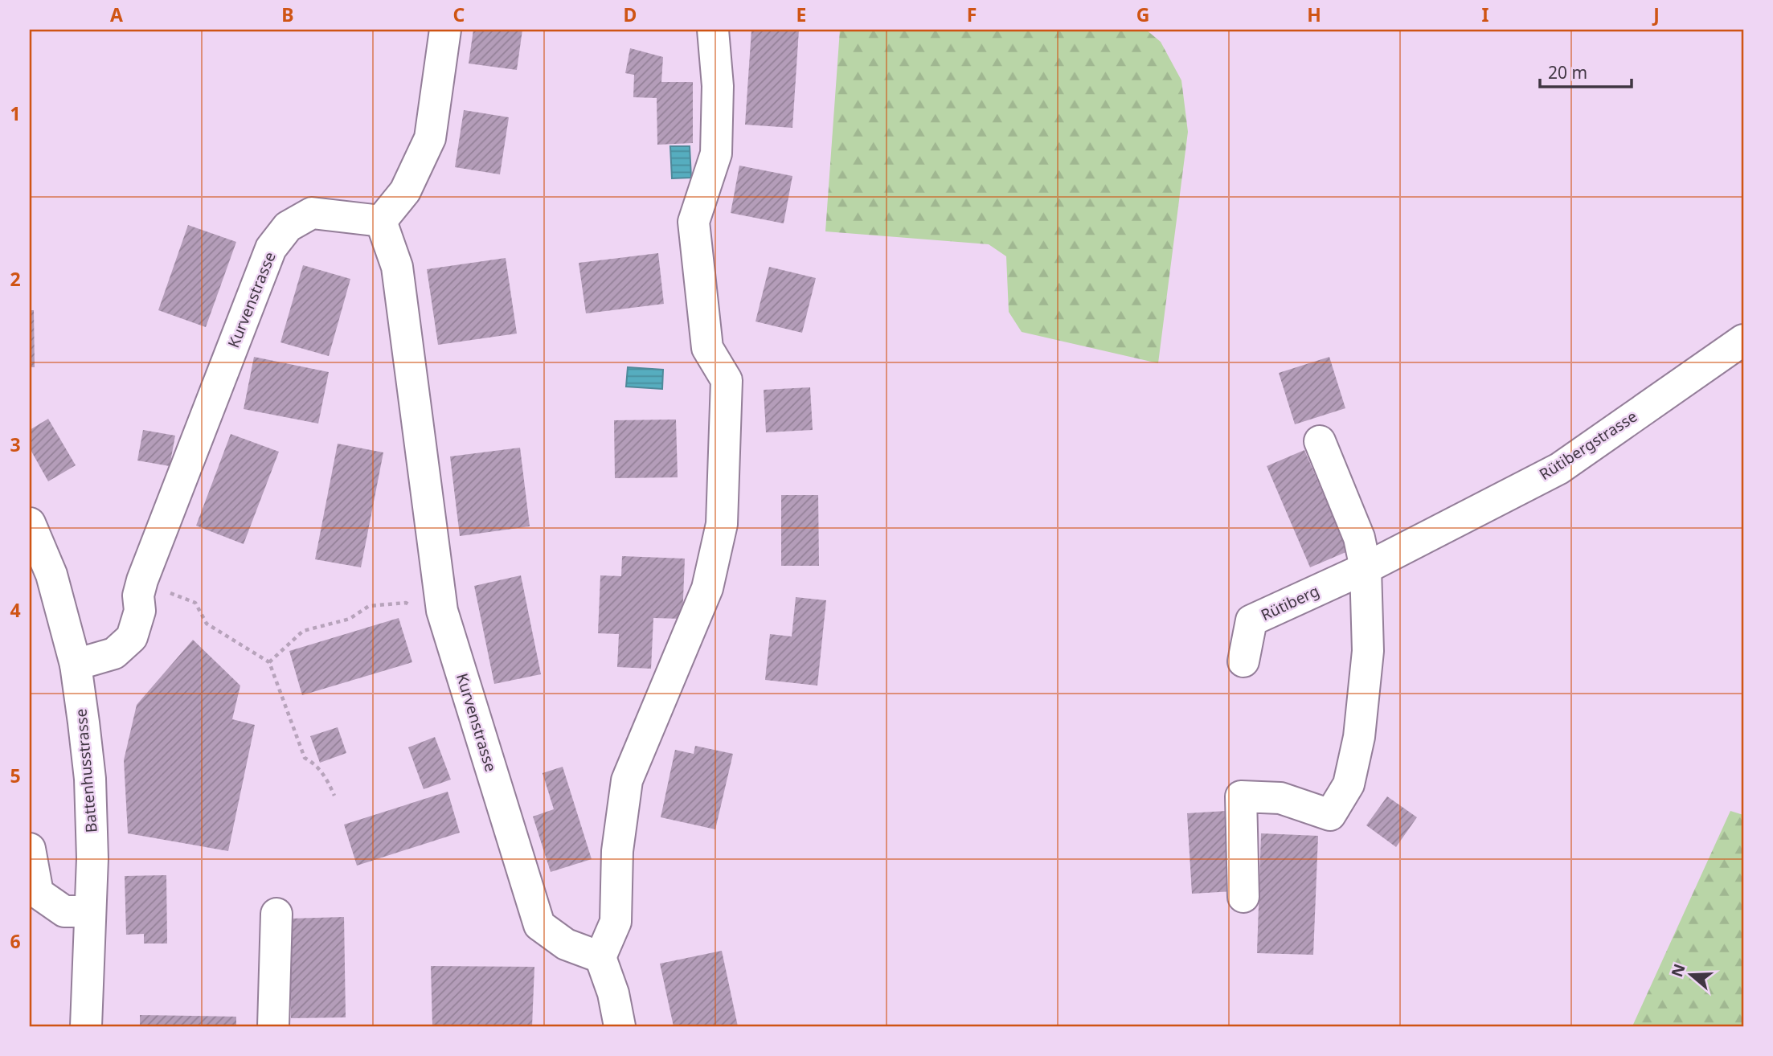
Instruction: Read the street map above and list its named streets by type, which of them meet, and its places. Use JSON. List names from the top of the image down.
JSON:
{
  "streets": {
    "street": [
      "Kurvenstrasse",
      "Rütibergstrasse",
      "Rütiberg",
      "Battenhusstrasse"
    ]
  },
  "crossings": [
    ["Kurvenstrasse", "Battenhusstrasse"],
    ["Rütibergstrasse", "Rütiberg"]
  ],
  "scale_bar": "20 m",
  "north": "left",
  "grid": {
    "columns": [
      "A",
      "B",
      "C",
      "D",
      "E",
      "F",
      "G",
      "H",
      "I",
      "J"
    ],
    "rows": [
      "1",
      "2",
      "3",
      "4",
      "5",
      "6"
    ]
  }
}
